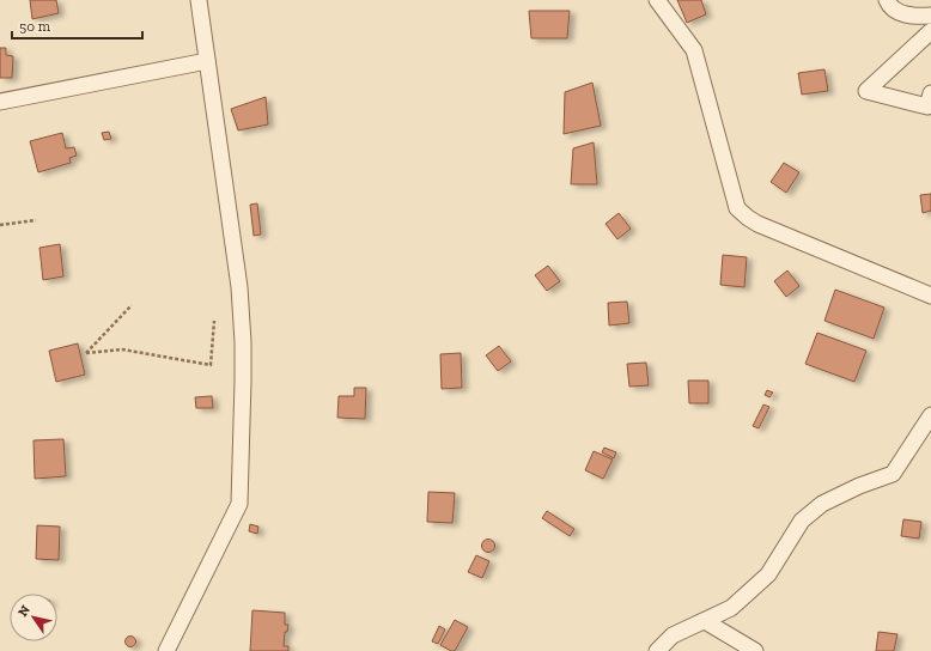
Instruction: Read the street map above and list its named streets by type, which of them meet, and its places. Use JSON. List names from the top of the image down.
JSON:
{
  "scale_bar": "50 m",
  "north": "top left"
}
